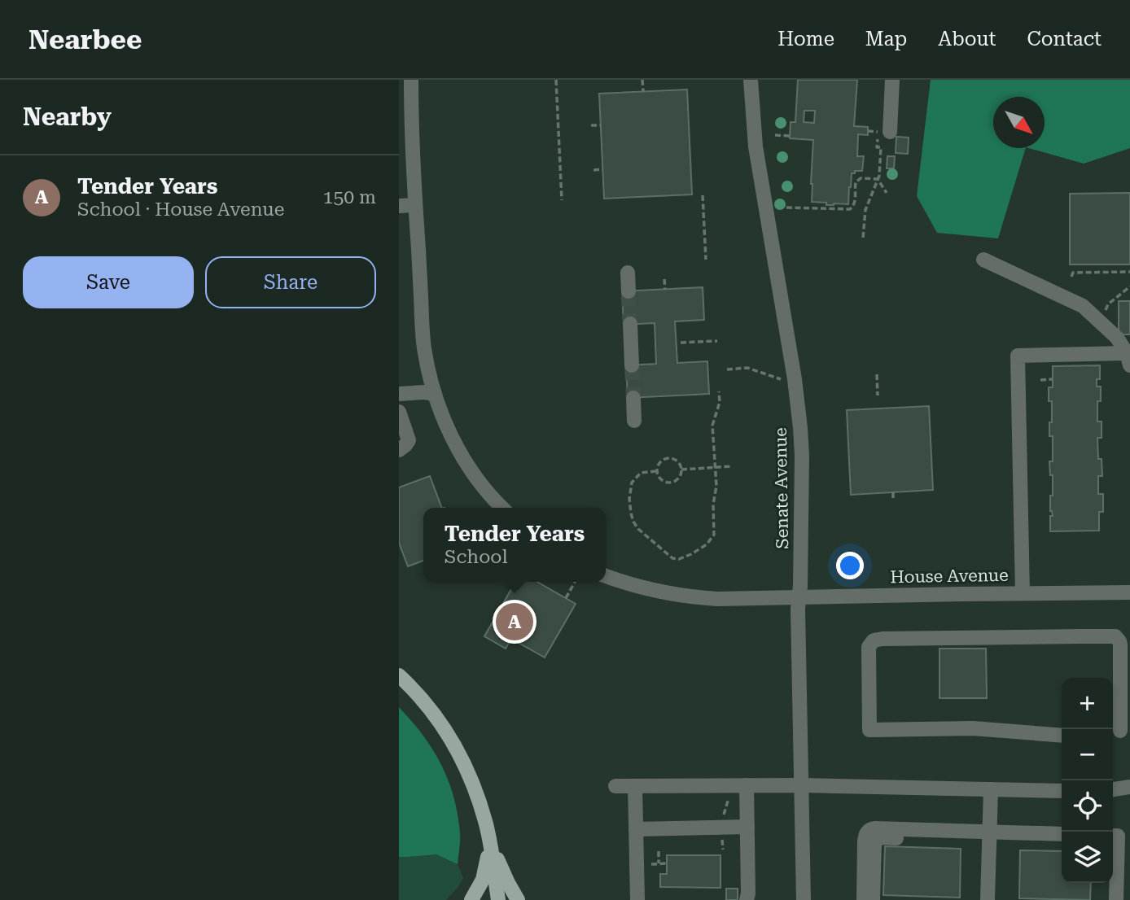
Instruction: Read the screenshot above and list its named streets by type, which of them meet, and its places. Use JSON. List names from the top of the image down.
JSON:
{
  "streets": {
    "street": ["Senate Avenue", "House Avenue"]
  },
  "crossings": [
    ["Senate Avenue", "House Avenue"]
  ],
  "north": "bottom right",
  "page": {
    "header": "Nearbee",
    "nav": [
      "Home",
      "Map",
      "About",
      "Contact"
    ],
    "heading": "Nearby",
    "list": [
      {
        "mark": "A",
        "name": "Tender Years",
        "note": "School · House Avenue",
        "value": "150 m"
      }
    ],
    "buttons": ["Save", "Share"],
    "popup": ["Tender Years", "School"],
    "pins": "A",
    "map_buttons": ["+", "−"]
  }
}
